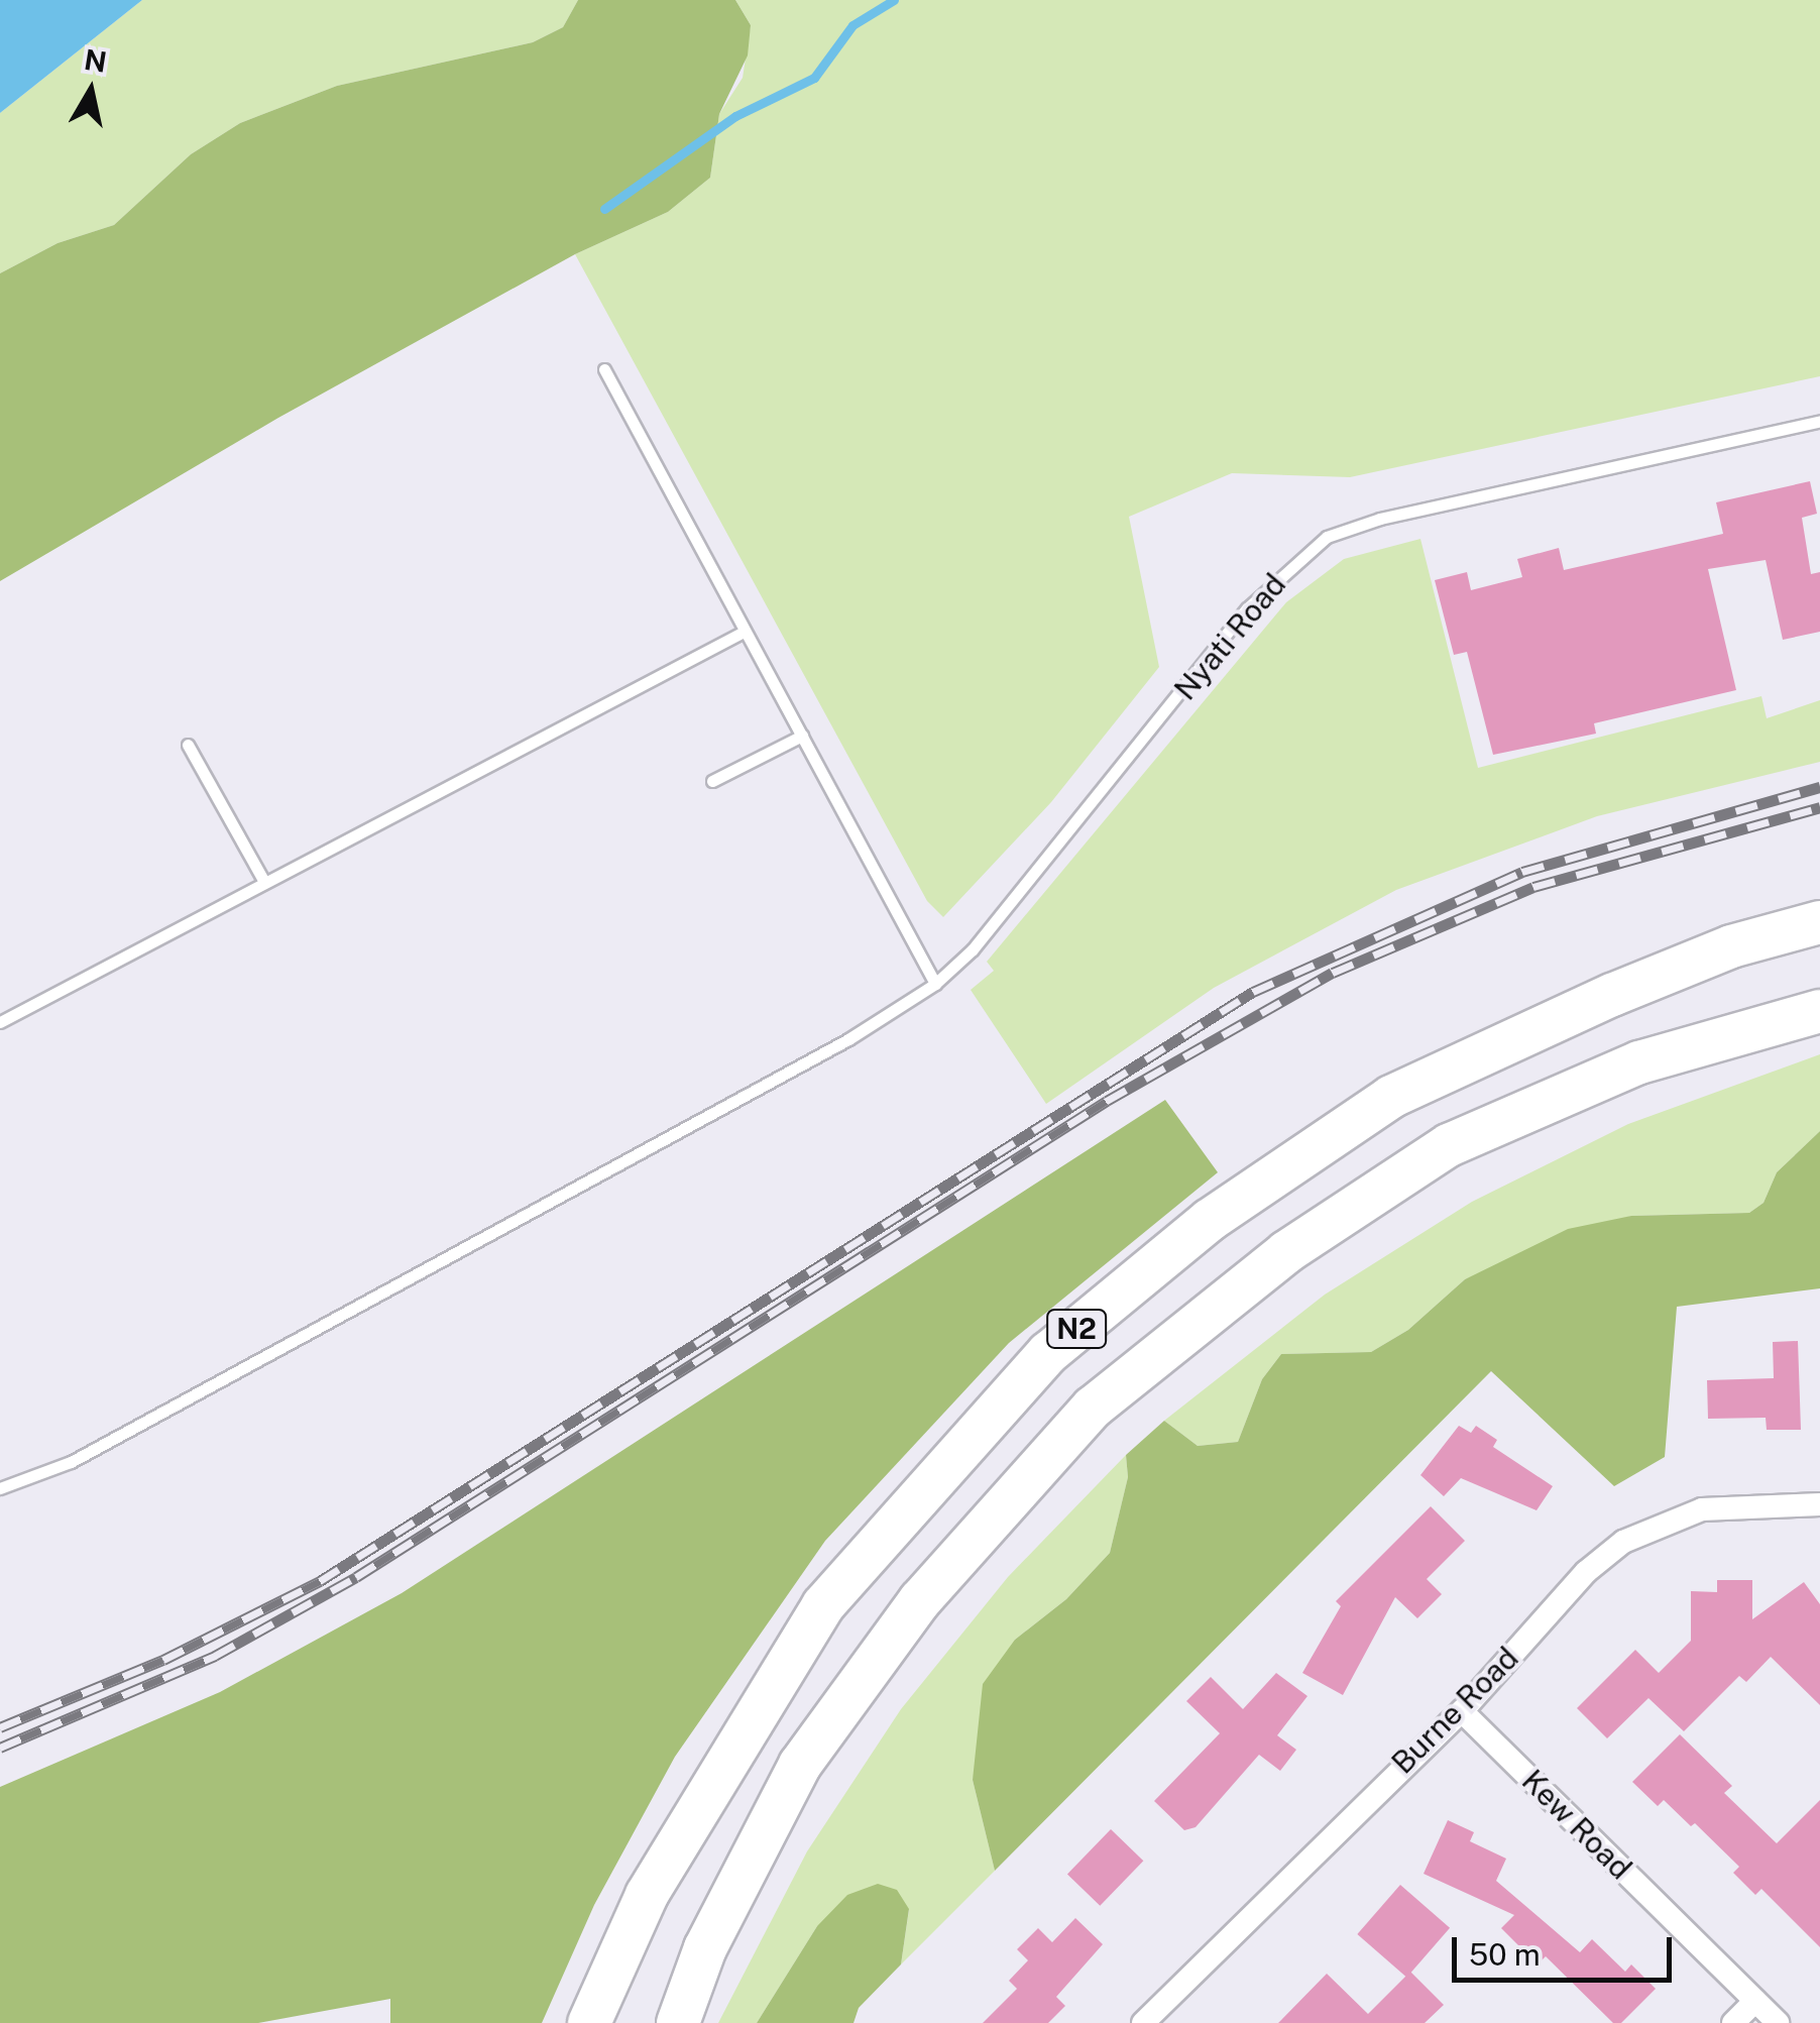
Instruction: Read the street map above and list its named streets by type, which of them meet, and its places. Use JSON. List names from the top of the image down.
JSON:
{
  "streets": {
    "highway": ["N2"],
    "street": ["Burne Road", "Kew Road"],
    "lane": ["Nyati Road"]
  },
  "crossings": [
    ["Burne Road", "Kew Road"]
  ],
  "scale_bar": "50 m",
  "north": "top"
}
